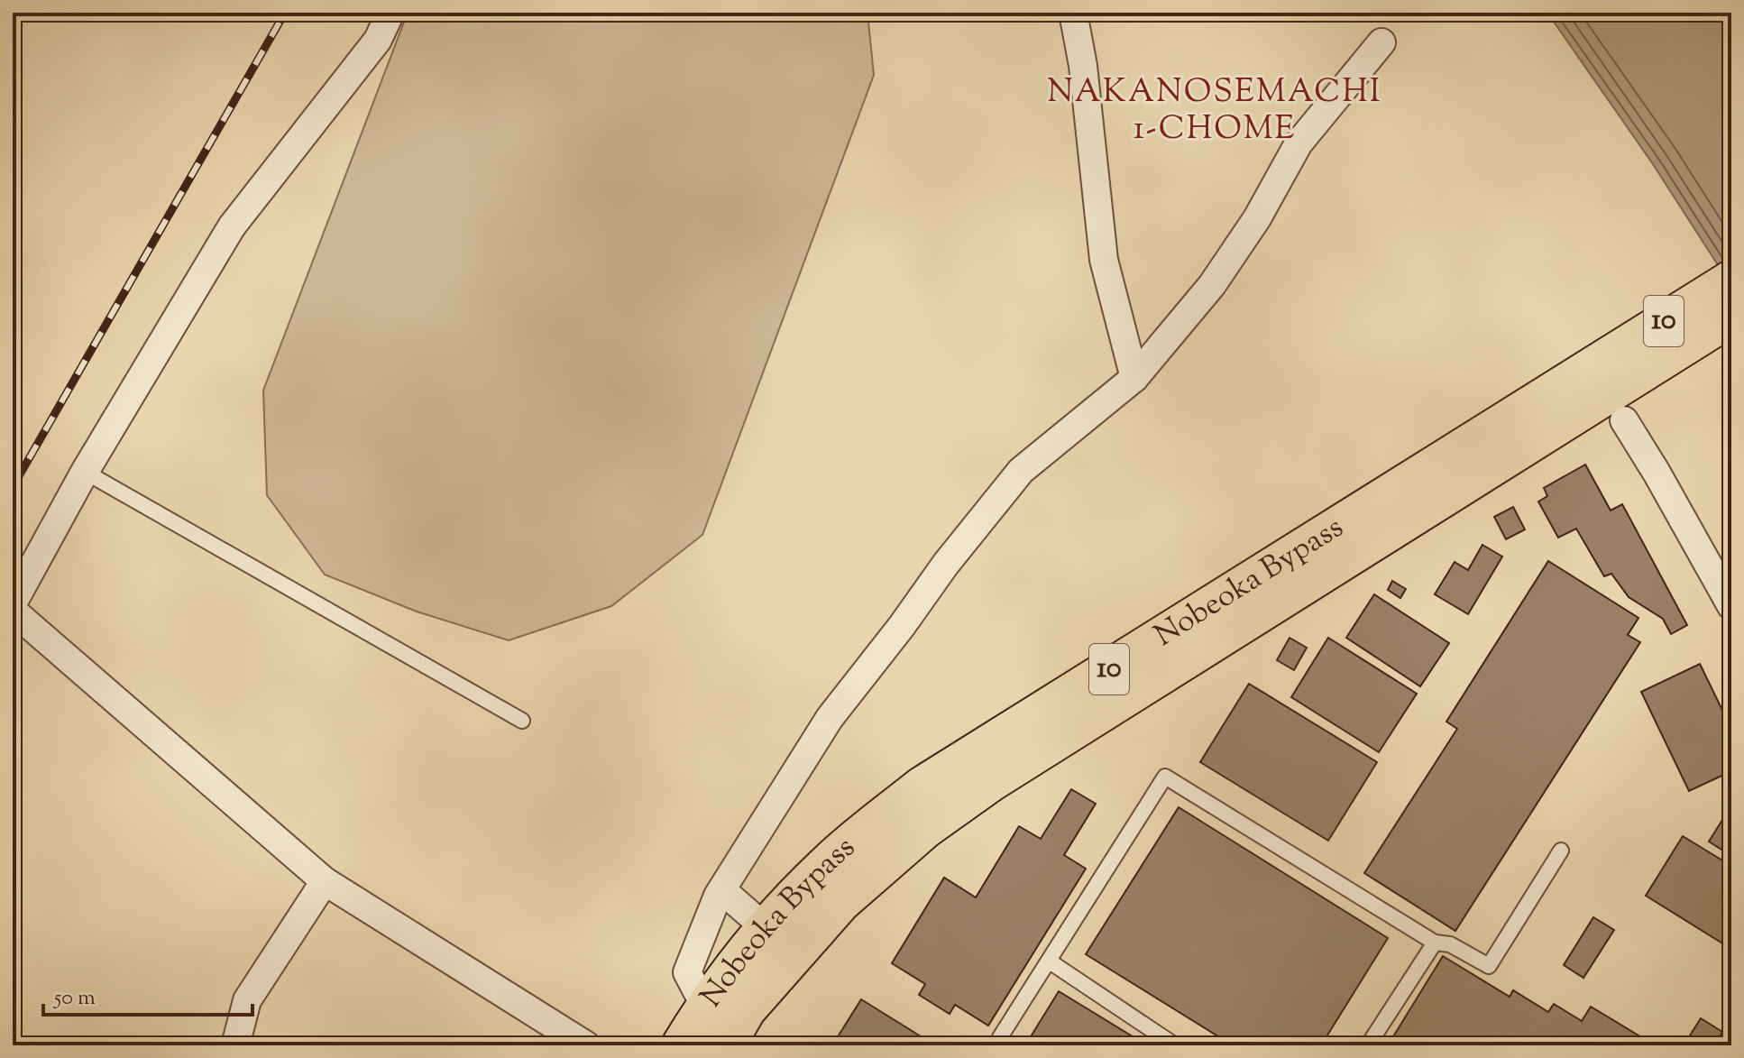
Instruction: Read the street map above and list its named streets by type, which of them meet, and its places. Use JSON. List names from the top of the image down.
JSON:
{
  "streets": {
    "highway": ["10", "Nobeoka Bypass"]
  },
  "districts": ["NAKANOSEMACHI 1-CHOME"],
  "scale_bar": "50 m"
}
